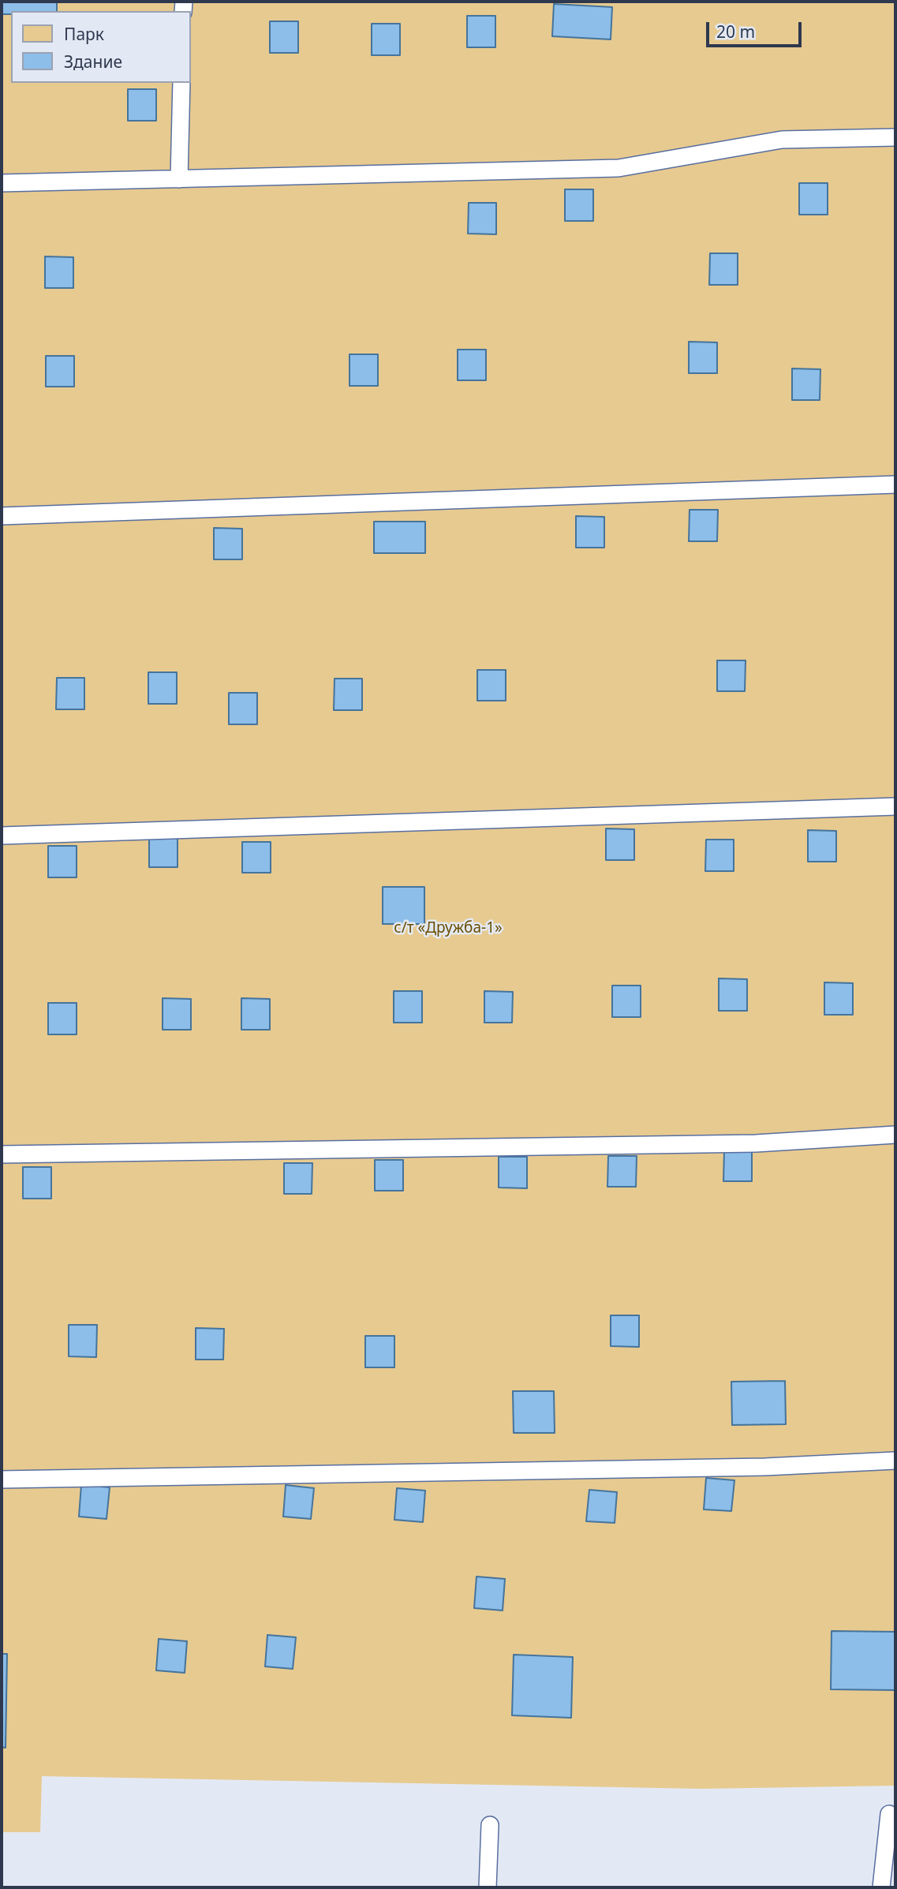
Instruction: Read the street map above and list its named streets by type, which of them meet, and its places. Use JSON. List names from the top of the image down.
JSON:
{
  "parks": ["с/т «Дружба-1»"],
  "legend": ["Парк", "Здание"],
  "scale_bar": "20 m"
}
